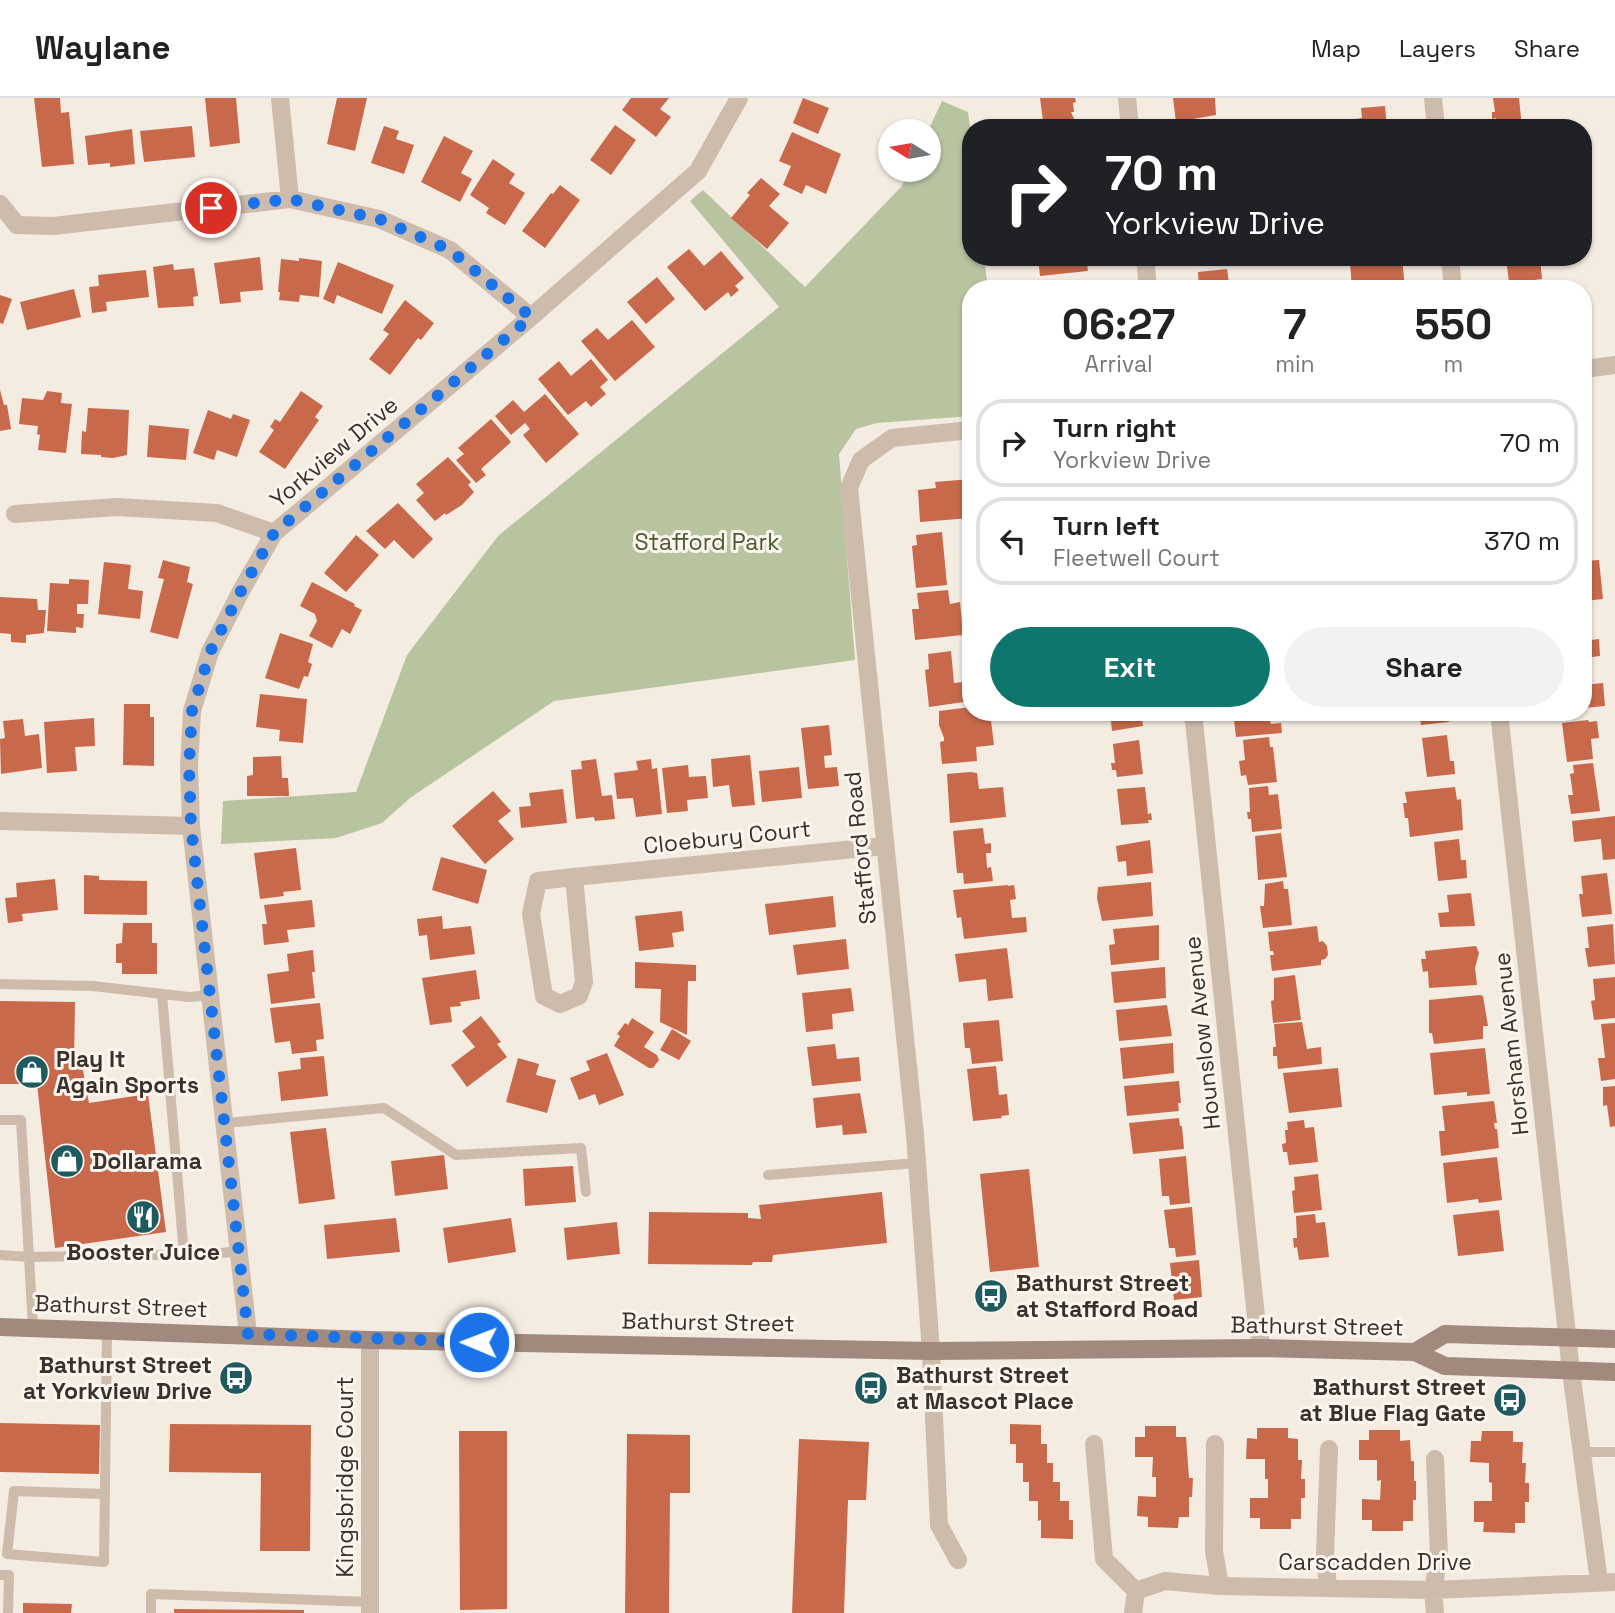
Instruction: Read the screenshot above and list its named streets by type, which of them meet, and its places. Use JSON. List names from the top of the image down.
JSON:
{
  "streets": {
    "main road": ["Bathurst Street"],
    "street": [
      "Yorkview Drive",
      "Cloebury Court",
      "Stafford Road",
      "Hounslow Avenue",
      "Horsham Avenue",
      "Kingsbridge Court",
      "Carscadden Drive"
    ]
  },
  "crossings": [
    ["Yorkview Drive", "Bathurst Street"],
    ["Cloebury Court", "Stafford Road"],
    ["Stafford Road", "Bathurst Street"],
    ["Hounslow Avenue", "Bathurst Street"],
    ["Horsham Avenue", "Bathurst Street"],
    ["Horsham Avenue", "Carscadden Drive"],
    ["Bathurst Street", "Kingsbridge Court"]
  ],
  "parks": ["Stafford Park"],
  "places": {
    "shop": ["Play It Again Sports", "Dollarama"],
    "restaurant": ["Booster Juice"],
    "bus stop": [
      "Bathurst Street at Stafford Road",
      "Bathurst Street at Yorkview Drive",
      "Bathurst Street at Mascot Place",
      "Bathurst Street at Blue Flag Gate"
    ]
  },
  "north": "left",
  "page": {
    "header": "Waylane",
    "nav": ["Map", "Layers", "Share"],
    "turn": ["70 m", "Yorkview Drive"],
    "eta": [
      "06:27",
      "Arrival",
      "7",
      "min",
      "550",
      "m"
    ],
    "list": [
      {
        "name": "Turn right",
        "note": "Yorkview Drive",
        "value": "70 m"
      },
      {
        "name": "Turn left",
        "note": "Fleetwell Court",
        "value": "370 m"
      }
    ],
    "buttons": ["Exit", "Share"]
  }
}
